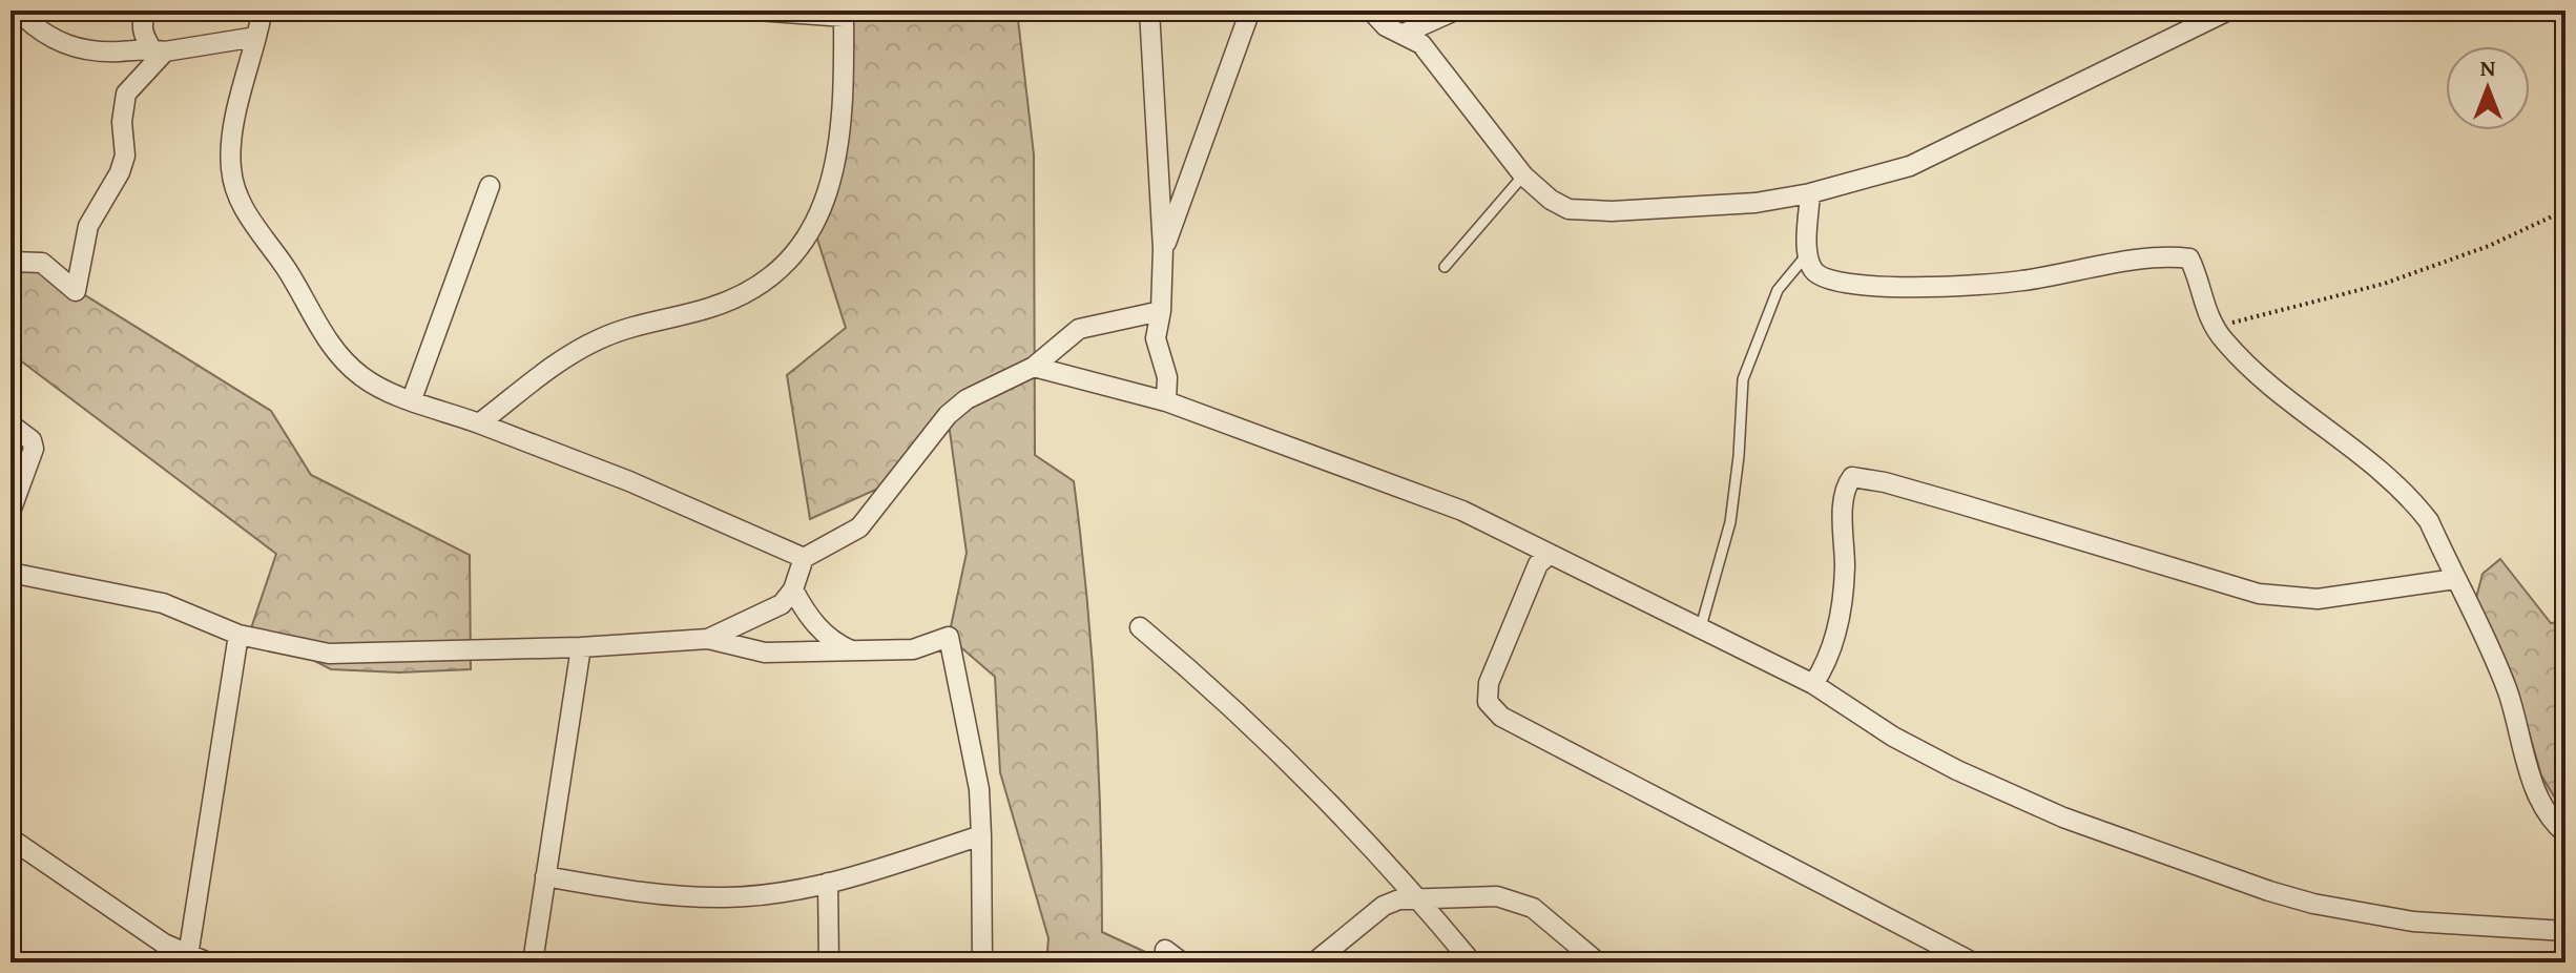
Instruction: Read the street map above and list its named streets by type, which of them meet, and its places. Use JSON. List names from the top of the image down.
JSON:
{
  "north": "top"
}
